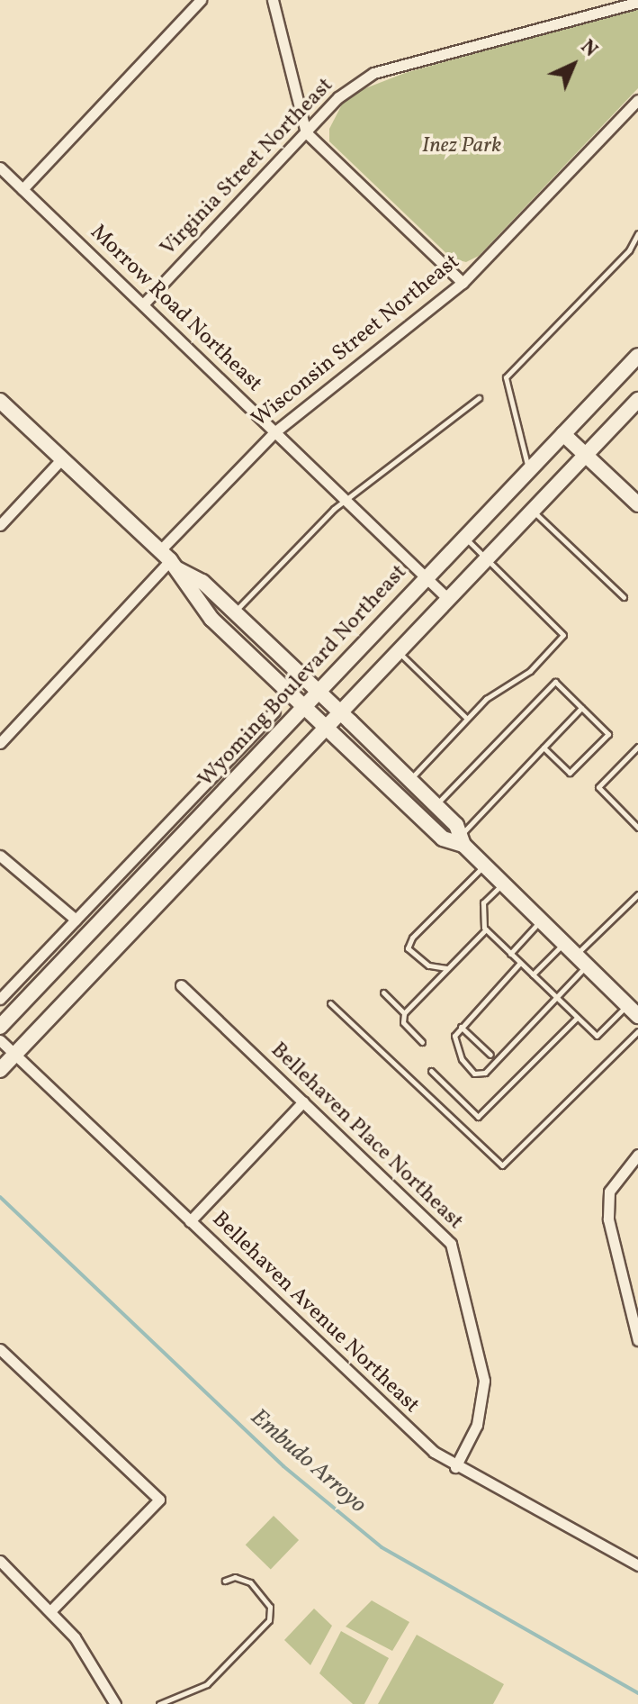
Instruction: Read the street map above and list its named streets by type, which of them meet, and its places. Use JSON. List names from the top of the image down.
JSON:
{
  "streets": {
    "main road": ["Wyoming Boulevard Northeast"],
    "street": [
      "Virginia Street Northeast",
      "Morrow Road Northeast",
      "Wisconsin Street Northeast",
      "Bellehaven Place Northeast",
      "Bellehaven Avenue Northeast"
    ]
  },
  "crossings": [
    ["Virginia Street Northeast", "Morrow Road Northeast"],
    ["Morrow Road Northeast", "Wisconsin Street Northeast"],
    ["Morrow Road Northeast", "Wyoming Boulevard Northeast"],
    ["Bellehaven Place Northeast", "Bellehaven Avenue Northeast"]
  ],
  "water": ["Embudo Arroyo"],
  "parks": ["Inez Park"],
  "north": "top right"
}
